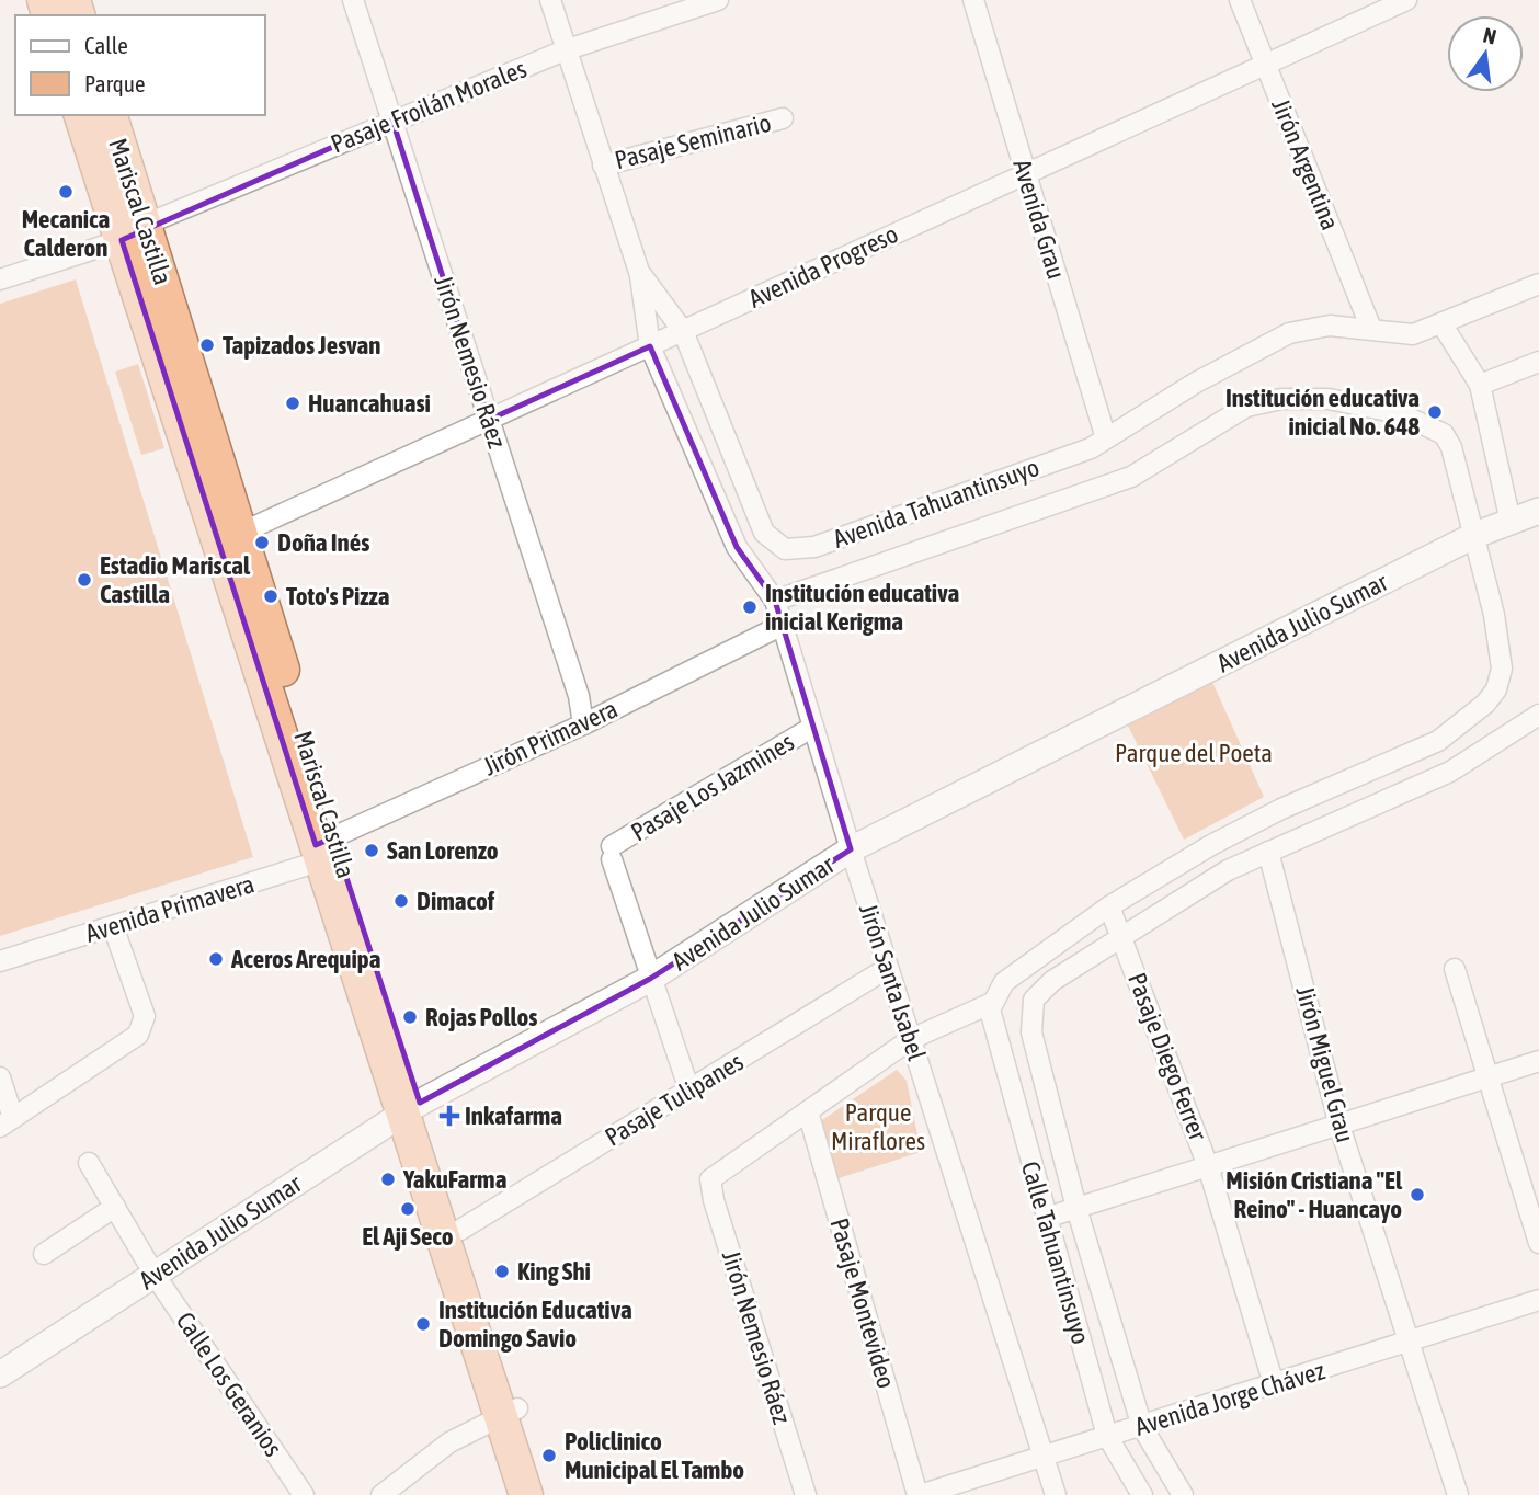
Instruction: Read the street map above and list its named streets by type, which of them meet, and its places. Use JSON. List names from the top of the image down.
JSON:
{
  "streets": {
    "highway": ["Mariscal Castilla"],
    "street": [
      "Pasaje Froilán Morales",
      "Pasaje Seminario",
      "Jirón Argentina",
      "Avenida Grau",
      "Avenida Progreso",
      "Jirón Nemesio Ráez",
      "Avenida Tahuantinsuyo",
      "Avenida Julio Sumar",
      "Jirón Primavera",
      "Pasaje Los Jazmines",
      "Avenida Primavera",
      "Jirón Santa Isabel",
      "Pasaje Diego Ferrer",
      "Jirón Miguel Grau",
      "Pasaje Tulipanes",
      "Calle Tahuantinsuyo",
      "Pasaje Montevideo",
      "Calle Los Geranios",
      "Avenida Jorge Chávez"
    ]
  },
  "crossings": [
    ["Pasaje Froilán Morales", "Mariscal Castilla"],
    ["Pasaje Froilán Morales", "Jirón Nemesio Ráez"],
    ["Pasaje Froilán Morales", "Avenida Tahuantinsuyo"],
    ["Pasaje Seminario", "Avenida Tahuantinsuyo"],
    ["Jirón Argentina", "Avenida Progreso"],
    ["Jirón Argentina", "Avenida Tahuantinsuyo"],
    ["Mariscal Castilla", "Avenida Progreso"],
    ["Mariscal Castilla", "Jirón Primavera"],
    ["Mariscal Castilla", "Avenida Primavera"],
    ["Avenida Grau", "Avenida Progreso"],
    ["Avenida Grau", "Avenida Tahuantinsuyo"],
    ["Avenida Progreso", "Jirón Nemesio Ráez"],
    ["Avenida Progreso", "Avenida Tahuantinsuyo"],
    ["Jirón Nemesio Ráez", "Jirón Primavera"],
    ["Jirón Nemesio Ráez", "Pasaje Montevideo"],
    ["Avenida Tahuantinsuyo", "Jirón Santa Isabel"],
    ["Avenida Julio Sumar", "Pasaje Los Jazmines"],
    ["Avenida Julio Sumar", "Jirón Santa Isabel"],
    ["Avenida Julio Sumar", "Calle Los Geranios"],
    ["Jirón Primavera", "Avenida Primavera"],
    ["Jirón Primavera", "Jirón Santa Isabel"],
    ["Pasaje Los Jazmines", "Jirón Santa Isabel"],
    ["Jirón Santa Isabel", "Pasaje Tulipanes"],
    ["Jirón Santa Isabel", "Avenida Jorge Chávez"],
    ["Pasaje Diego Ferrer", "Calle Tahuantinsuyo"],
    ["Pasaje Diego Ferrer", "Avenida Jorge Chávez"],
    ["Jirón Miguel Grau", "Avenida Jorge Chávez"],
    ["Calle Tahuantinsuyo", "Avenida Jorge Chávez"],
    ["Pasaje Montevideo", "Avenida Jorge Chávez"]
  ],
  "parks": ["Parque del Poeta", "Parque Miraflores"],
  "places": {
    "other": [
      "Mecanica Calderon",
      "Tapizados Jesvan",
      "Huancahuasi",
      "Institución educativa inicial No. 648",
      "Doña Inés",
      "Estadio Mariscal Castilla",
      "Toto's Pizza",
      "Institución educativa inicial Kerigma",
      "San Lorenzo",
      "Dimacof",
      "Aceros Arequipa",
      "Rojas Pollos",
      "YakuFarma",
      "Misión Cristiana \"El Reino\" - Huancayo",
      "El Aji Seco",
      "King Shi",
      "Institución Educativa Domingo Savio",
      "Policlinico Municipal El Tambo"
    ],
    "health": ["Inkafarma"]
  },
  "legend": ["Calle", "Parque"],
  "north": "top"
}
